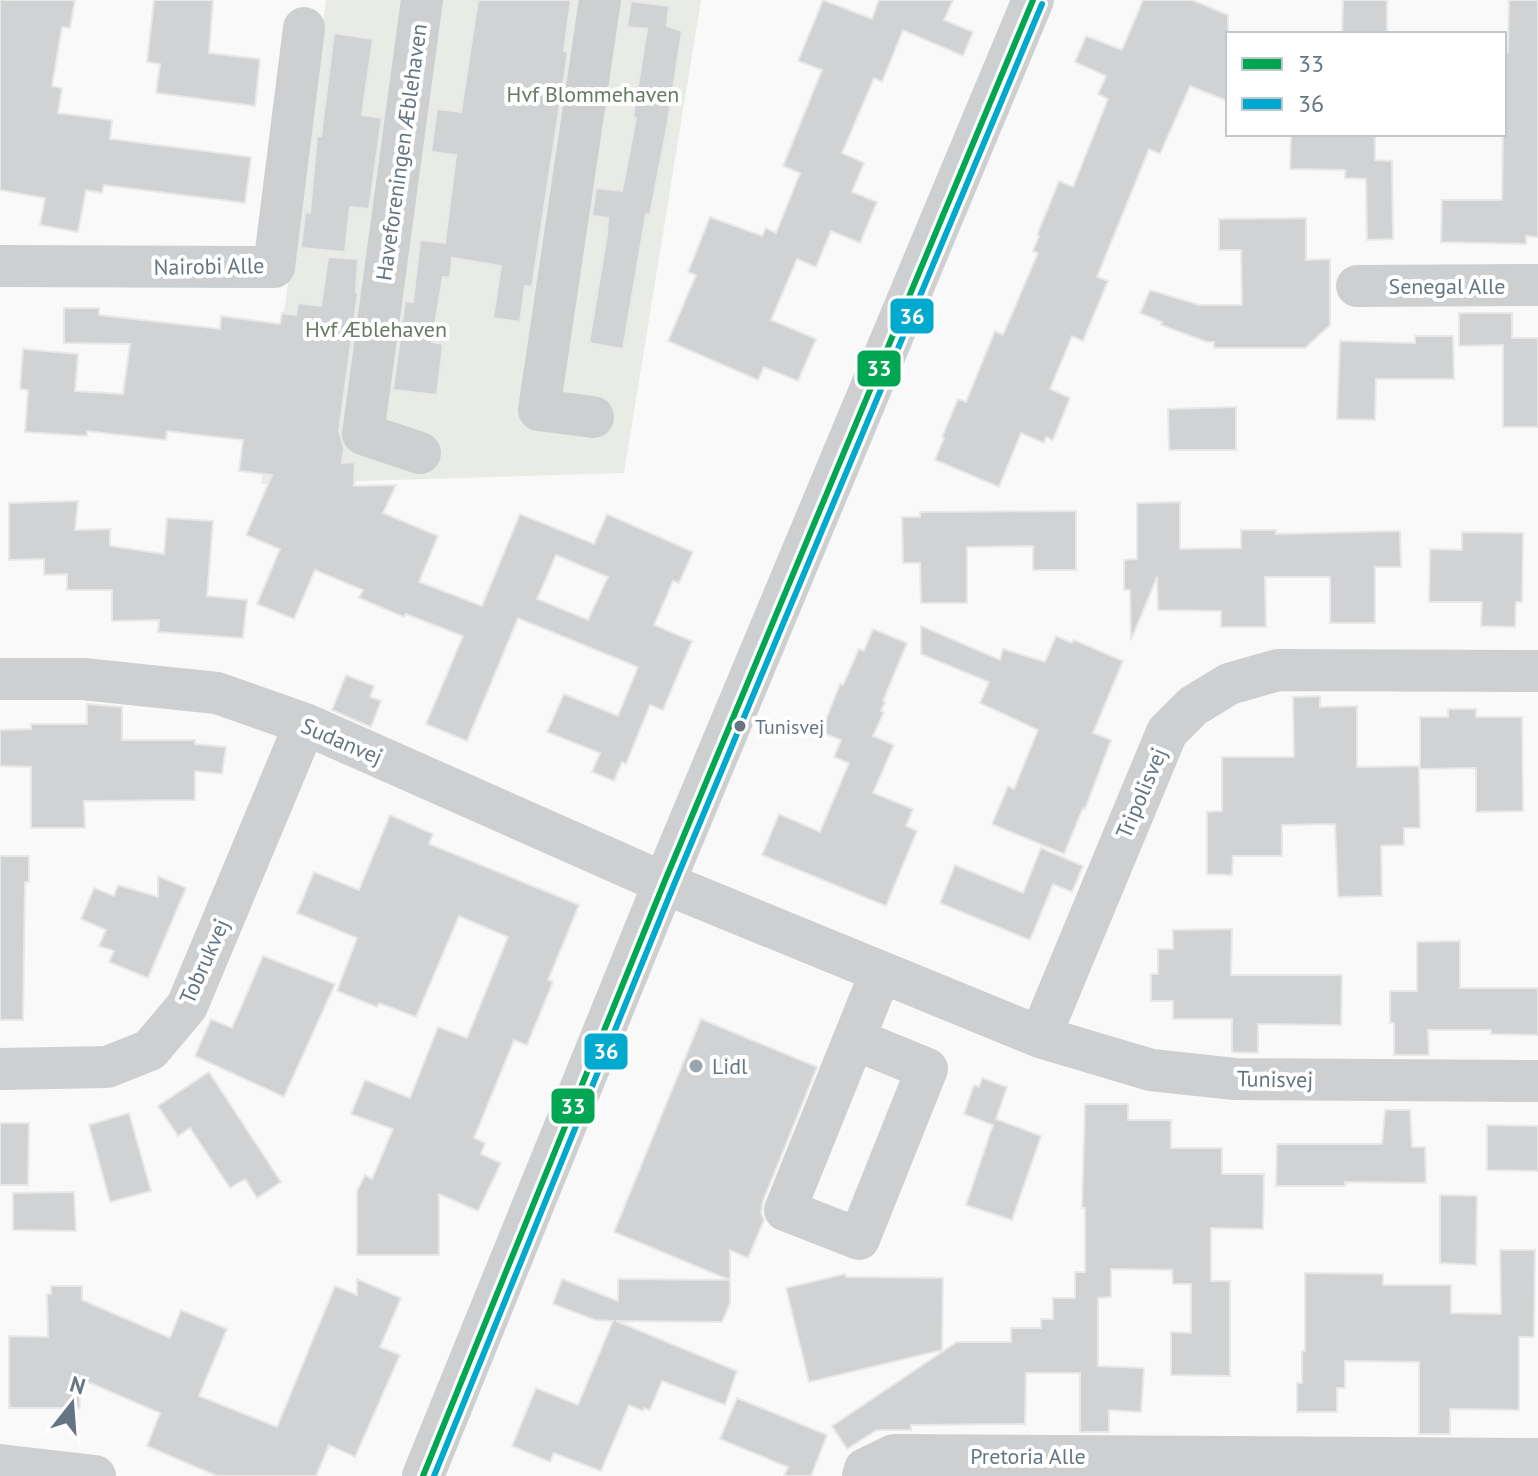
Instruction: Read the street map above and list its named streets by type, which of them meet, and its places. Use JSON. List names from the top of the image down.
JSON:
{
  "streets": {
    "street": [
      "Haveforeningen Æblehaven",
      "Nairobi Alle",
      "Senegal Alle",
      "Sudanvej",
      "Tripolisvej",
      "Tobrukvej",
      "Tunisvej",
      "Pretoria Alle"
    ]
  },
  "crossings": [
    ["Sudanvej", "Tobrukvej"],
    ["Sudanvej", "Tunisvej"],
    ["Tripolisvej", "Tunisvej"]
  ],
  "parks": ["Hvf Blommehaven", "Hvf Æblehaven"],
  "places": ["Tunisvej", "Lidl"],
  "lines": ["transit line 33", "transit line 36"],
  "legend": ["33", "36"],
  "north": "top"
}
